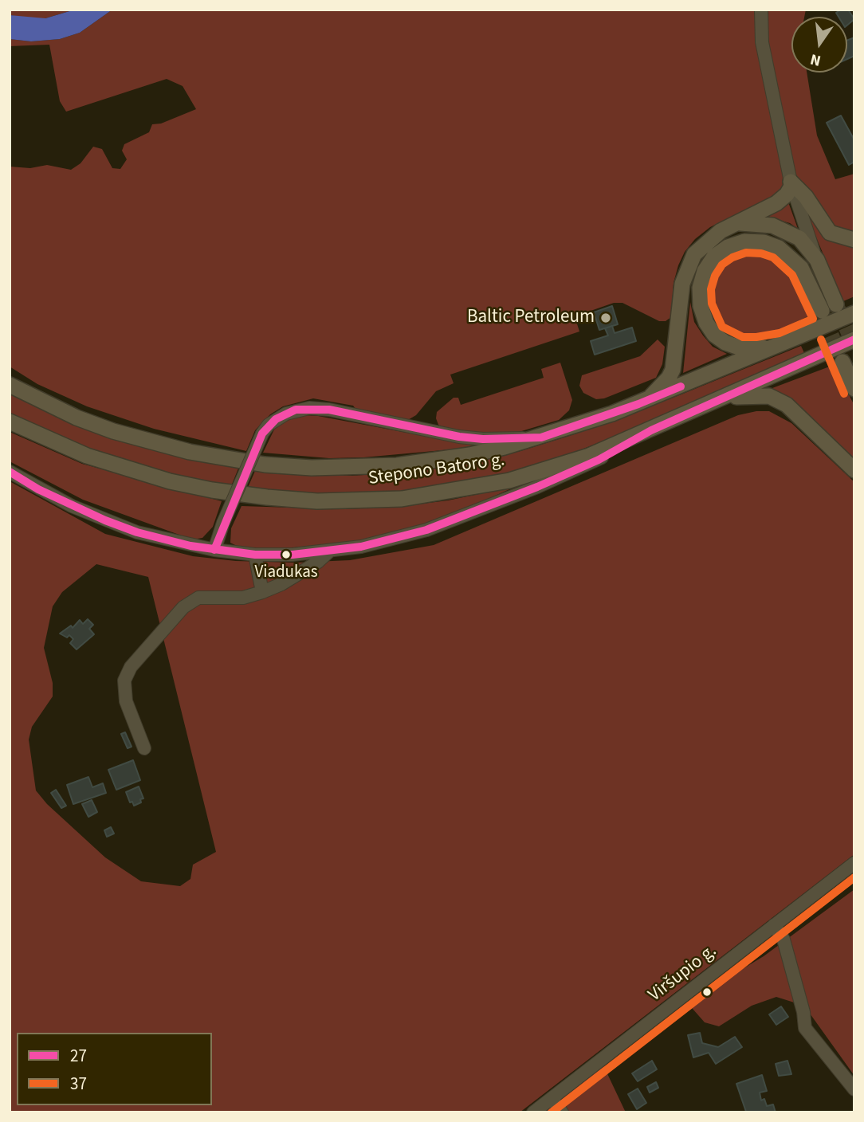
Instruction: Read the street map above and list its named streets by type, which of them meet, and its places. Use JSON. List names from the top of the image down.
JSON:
{
  "streets": {
    "main road": ["Stepono Batoro g."],
    "street": ["Viršupio g."]
  },
  "places": ["Baltic Petroleum", "Viadukas"],
  "lines": ["transit line 37", "transit line 27"],
  "legend": ["27", "37"],
  "north": "bottom"
}
